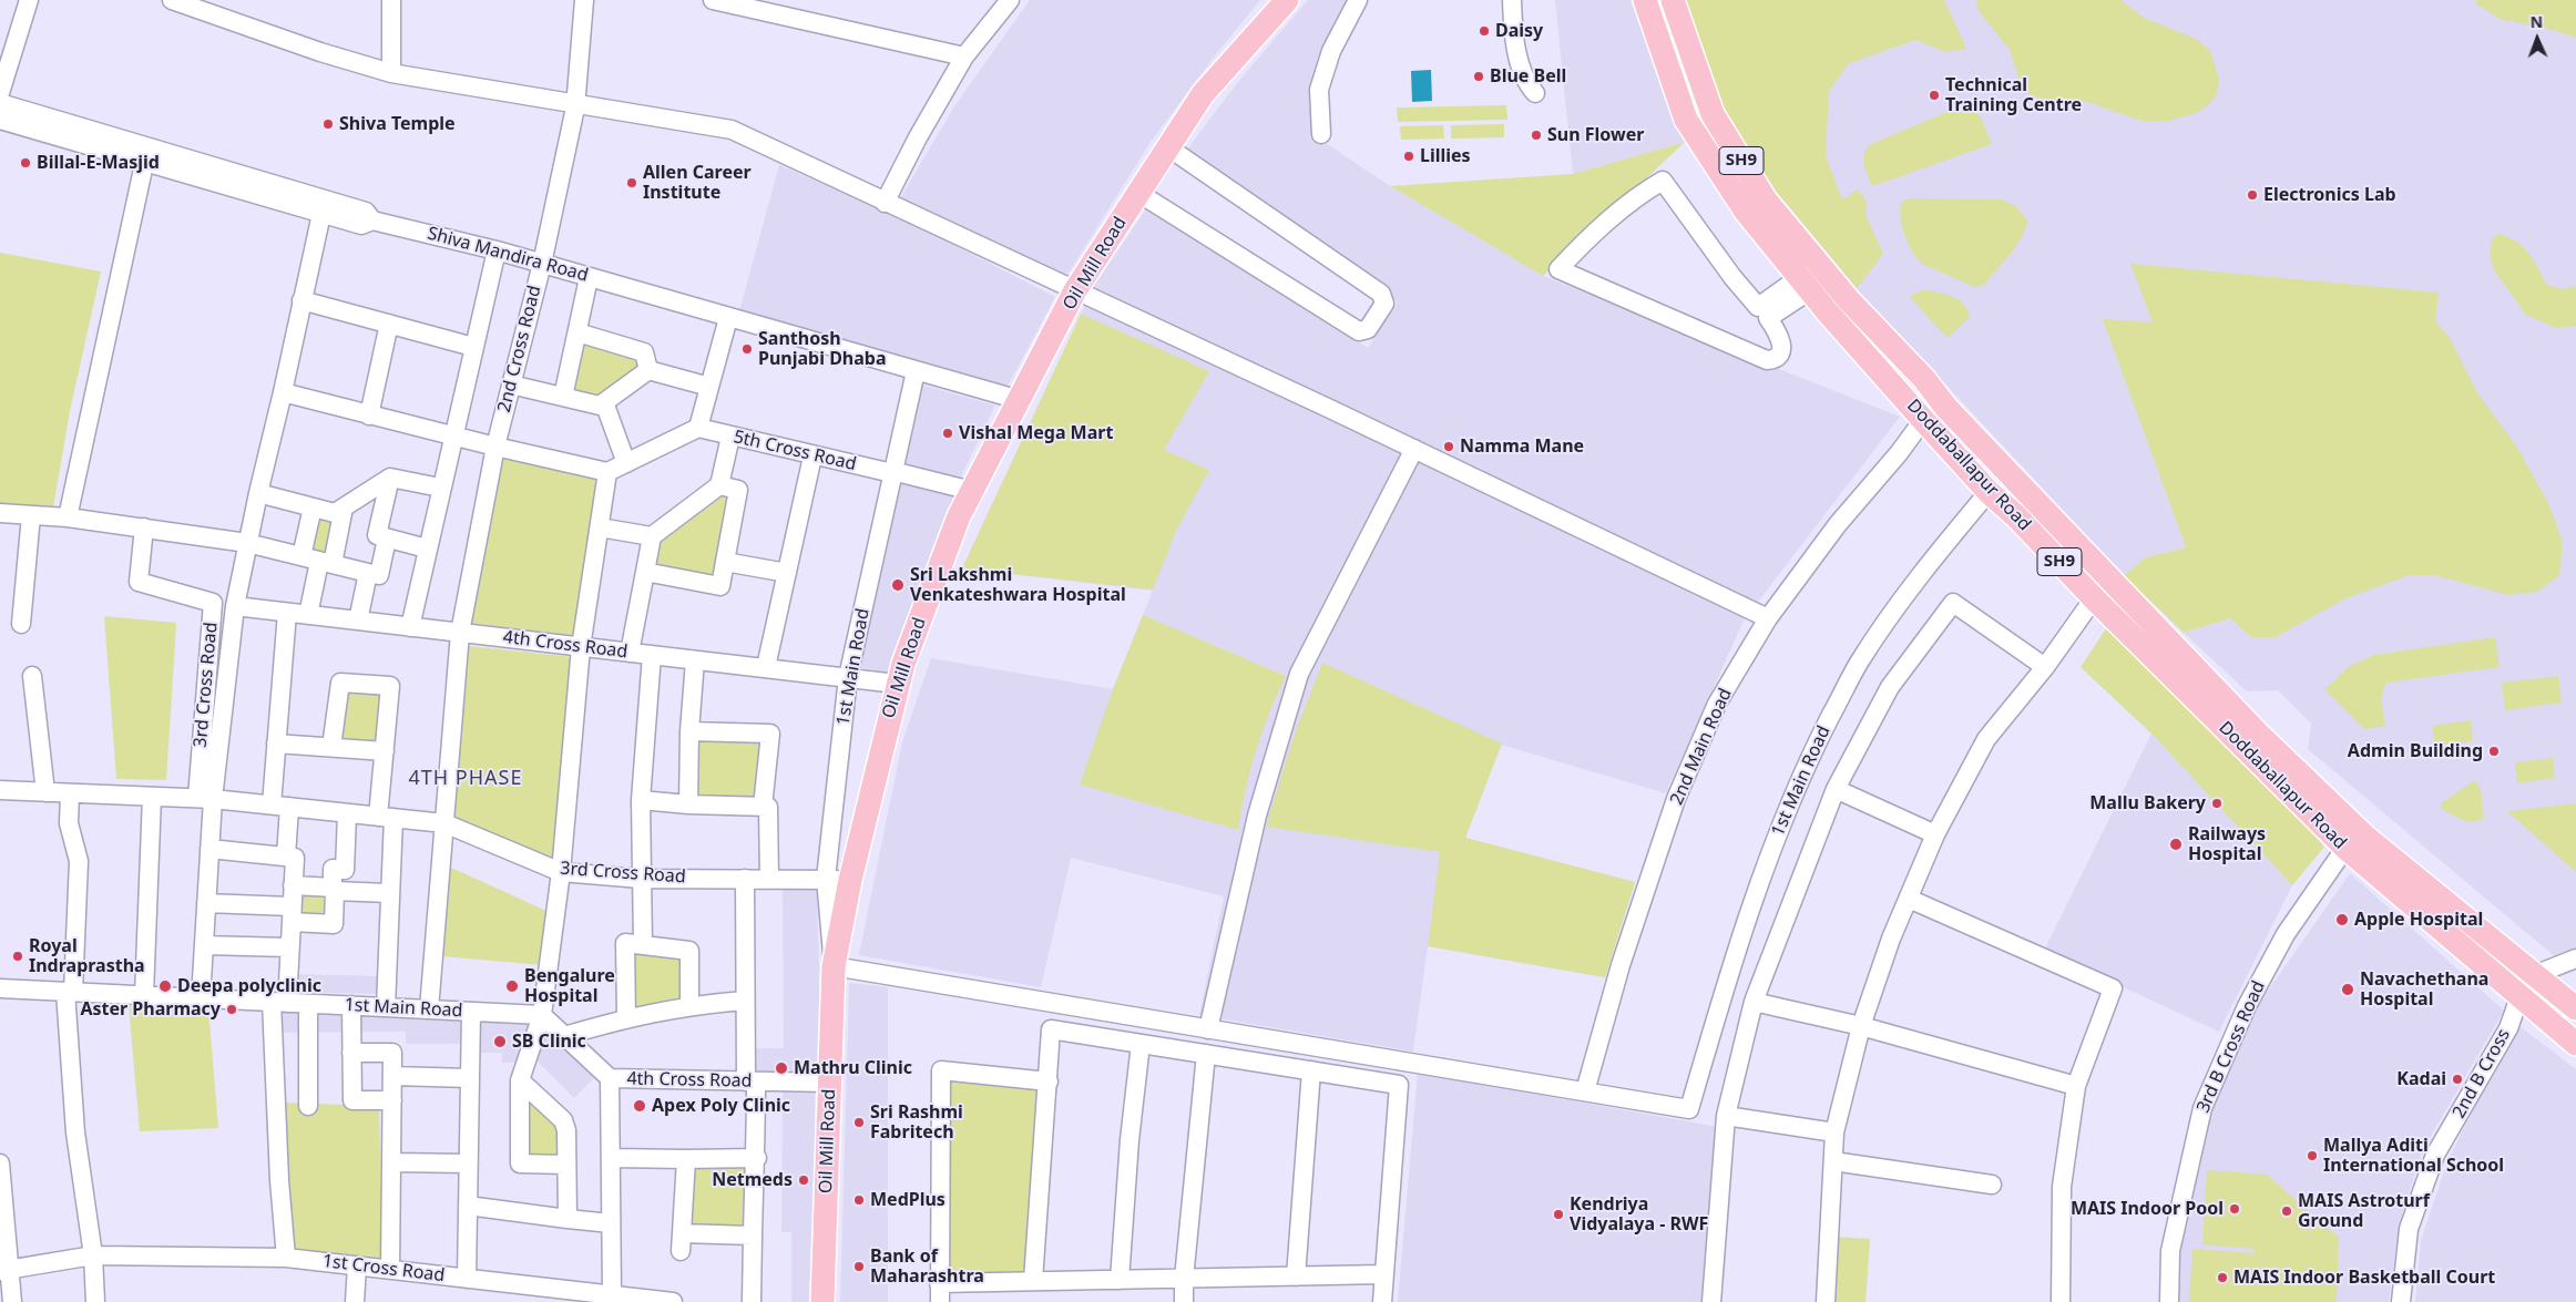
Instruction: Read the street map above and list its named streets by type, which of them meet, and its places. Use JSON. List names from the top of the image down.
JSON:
{
  "streets": {
    "main road": ["SH9", "Oil Mill Road", "Doddaballapur Road"],
    "street": [
      "Shiva Mandira Road",
      "2nd Cross Road",
      "5th Cross Road",
      "4th Cross Road",
      "1st Main Road",
      "3rd Cross Road",
      "2nd Main Road",
      "3rd B Cross Road",
      "2nd B Cross",
      "1st Cross Road"
    ]
  },
  "crossings": [
    ["Shiva Mandira Road", "Oil Mill Road"],
    ["Shiva Mandira Road", "2nd Cross Road"],
    ["Shiva Mandira Road", "1st Main Road"],
    ["Oil Mill Road", "5th Cross Road"],
    ["Oil Mill Road", "4th Cross Road"],
    ["Oil Mill Road", "1st Main Road"],
    ["Oil Mill Road", "3rd Cross Road"],
    ["2nd Cross Road", "4th Cross Road"],
    ["2nd Cross Road", "1st Main Road"],
    ["2nd Cross Road", "3rd Cross Road"],
    ["5th Cross Road", "1st Main Road"],
    ["Doddaballapur Road", "1st Main Road"],
    ["Doddaballapur Road", "2nd Main Road"],
    ["Doddaballapur Road", "3rd B Cross Road"],
    ["Doddaballapur Road", "2nd B Cross"],
    ["4th Cross Road", "1st Main Road"],
    ["1st Main Road", "3rd Cross Road"],
    ["1st Main Road", "2nd Main Road"]
  ],
  "districts": ["4TH PHASE"],
  "places": [
    "Daisy",
    "Blue Bell",
    "Technical Training Centre",
    "Shiva Temple",
    "Sun Flower",
    "Lillies",
    "Billal-E-Masjid",
    "Allen Career Institute",
    "Electronics Lab",
    "Santhosh Punjabi Dhaba",
    "Vishal Mega Mart",
    "Namma Mane",
    "Sri Lakshmi Venkateshwara Hospital",
    "Admin Building",
    "Mallu Bakery",
    "Railways Hospital",
    "Apple Hospital",
    "Royal Indraprastha",
    "Deepa polyclinic",
    "Bengalure Hospital",
    "Navachethana Hospital",
    "Aster Pharmacy",
    "SB Clinic",
    "Mathru Clinic",
    "Kadai",
    "Apex Poly Clinic",
    "Sri Rashmi Fabritech",
    "Mallya Aditi International School",
    "Netmeds",
    "MedPlus",
    "MAIS Indoor Pool",
    "MAIS Astroturf Ground",
    "Kendriya Vidyalaya - RWF",
    "Bank of Maharashtra",
    "MAIS Indoor Basketball Court"
  ],
  "north": "top"
}
